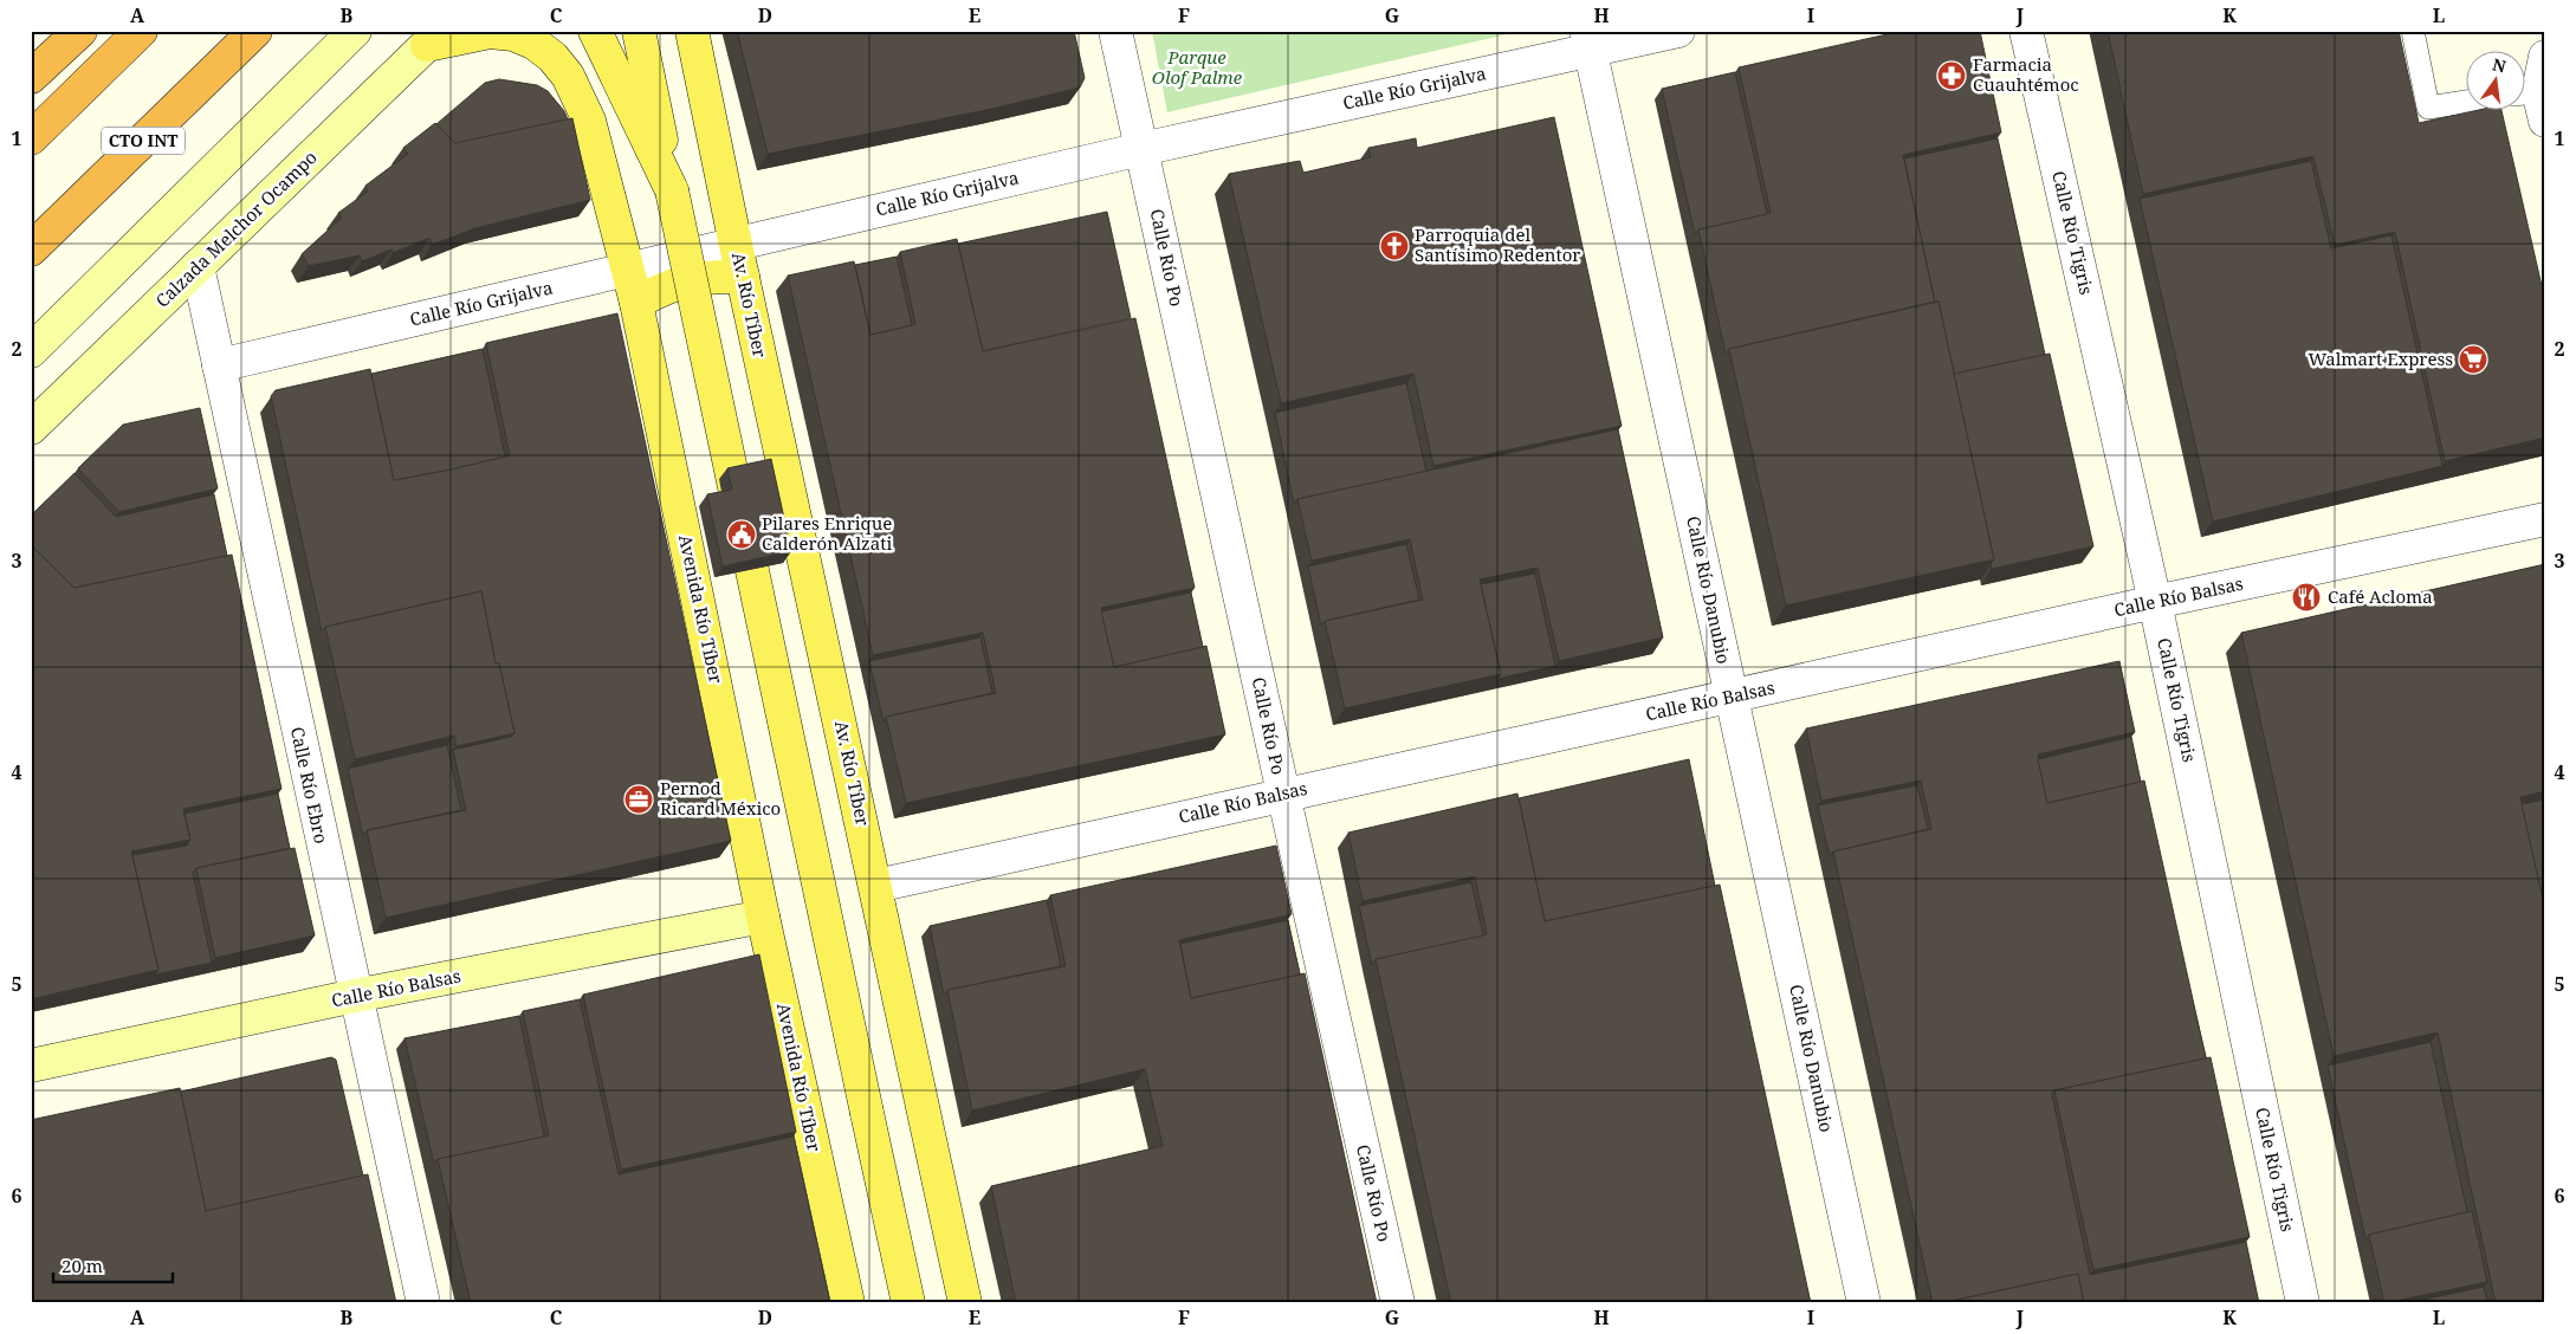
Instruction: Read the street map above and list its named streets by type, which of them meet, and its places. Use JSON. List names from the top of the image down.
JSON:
{
  "streets": {
    "highway": ["CTO INT"],
    "main road": [
      "Calzada Melchor Ocampo",
      "Av. Río Tíber",
      "Calle Río Balsas",
      "Avenida Río Tíber"
    ],
    "street": [
      "Calle Río Grijalva",
      "Calle Río Tigris",
      "Calle Río Po",
      "Calle Río Danubio",
      "Calle Río Ebro"
    ]
  },
  "crossings": [
    ["Calle Río Grijalva", "Calle Río Po"],
    ["Calle Río Grijalva", "Av. Río Tíber"],
    ["Calle Río Grijalva", "Calle Río Danubio"],
    ["Calle Río Grijalva", "Avenida Río Tíber"],
    ["Calle Río Grijalva", "Calle Río Ebro"],
    ["Calzada Melchor Ocampo", "Avenida Río Tíber"],
    ["Calzada Melchor Ocampo", "Calle Río Ebro"],
    ["Calle Río Tigris", "Calle Río Balsas"],
    ["Calle Río Po", "Calle Río Balsas"],
    ["Av. Río Tíber", "Calle Río Balsas"],
    ["Calle Río Danubio", "Calle Río Balsas"],
    ["Calle Río Balsas", "Avenida Río Tíber"],
    ["Calle Río Balsas", "Calle Río Ebro"]
  ],
  "parks": ["Parque Olof Palme"],
  "places": {
    "pharmacy": ["Farmacia Cuauhtémoc"],
    "church": ["Parroquia del Santísimo Redentor"],
    "supermarket": ["Walmart Express"],
    "public building": ["Pilares Enrique Calderón Alzati"],
    "restaurant": ["Café Acloma"],
    "office": ["Pernod Ricard México"]
  },
  "scale_bar": "20 m",
  "north": "top",
  "grid": {
    "columns": [
      "A",
      "B",
      "C",
      "D",
      "E",
      "F",
      "G",
      "H",
      "I",
      "J",
      "K",
      "L"
    ],
    "rows": [
      "1",
      "2",
      "3",
      "4",
      "5",
      "6"
    ]
  }
}
